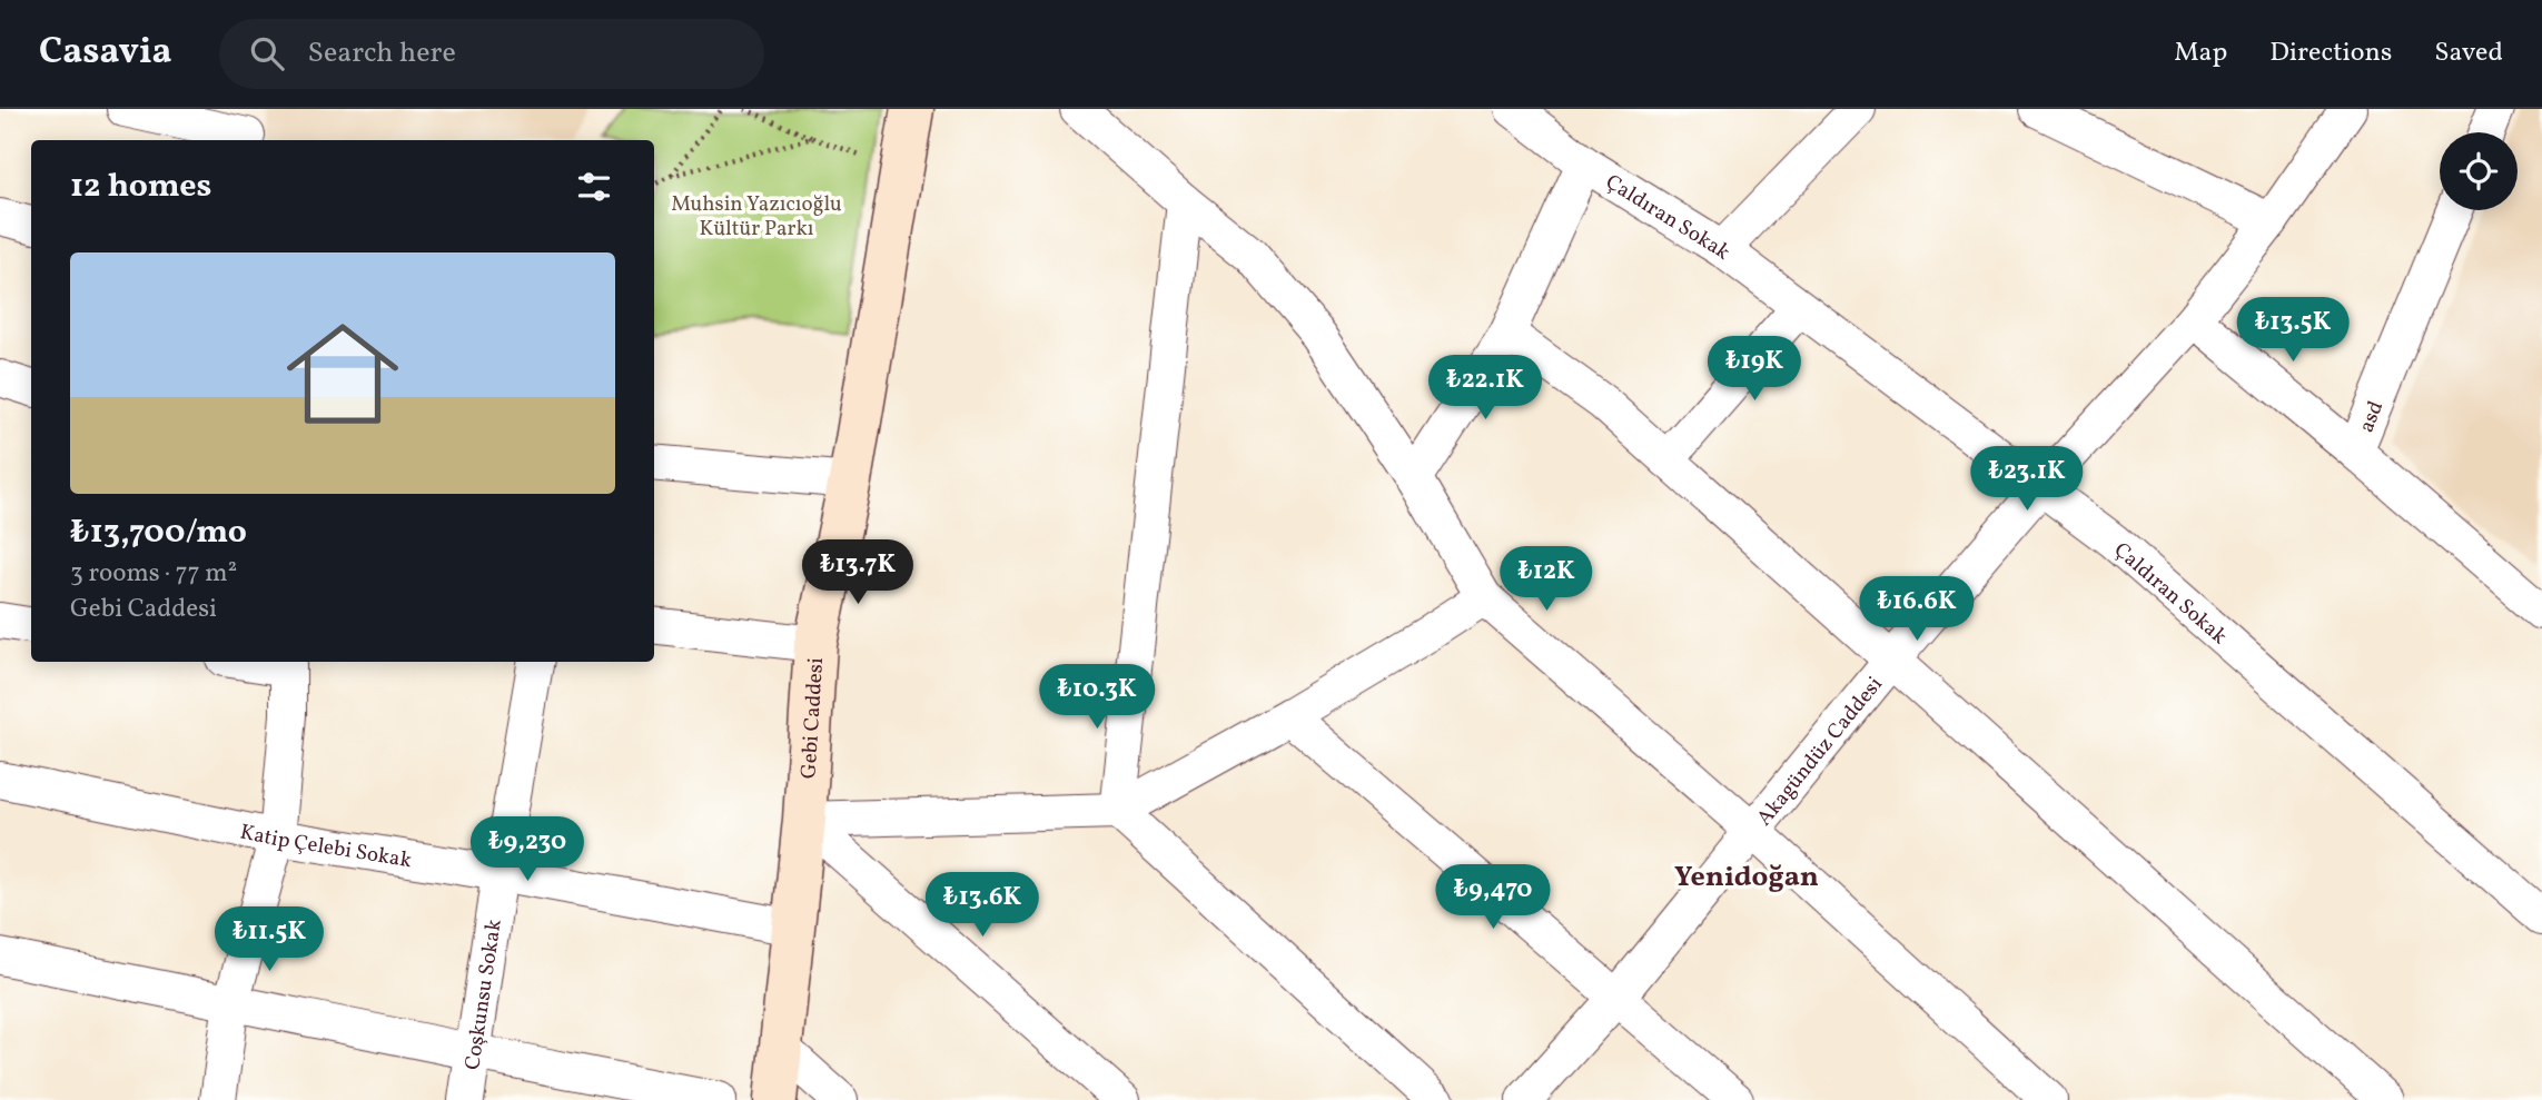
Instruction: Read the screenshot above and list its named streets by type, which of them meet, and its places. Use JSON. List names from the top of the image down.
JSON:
{
  "streets": {
    "main road": ["Gebi Caddesi"],
    "street": [
      "Çaldıran Sokak",
      "asd",
      "Akagündüz Caddesi",
      "Katip Çelebi Sokak",
      "Coşkunsu Sokak"
    ]
  },
  "crossings": [
    ["Çaldıran Sokak", "Akagündüz Caddesi"],
    ["Gebi Caddesi", "Katip Çelebi Sokak"],
    ["Katip Çelebi Sokak", "Coşkunsu Sokak"]
  ],
  "districts": ["Yenidoğan"],
  "parks": ["Muhsin Yazıcıoğlu Kültür Parkı"],
  "page": {
    "header": "Casavia",
    "search": "Search here",
    "nav": ["Map", "Directions", "Saved"],
    "heading": "12 homes",
    "list": [
      {
        "name": "₺13,700/mo",
        "note": "3 rooms · 77 m² · Gebi Caddesi"
      }
    ],
    "price": [
      "₺13.5K",
      "₺19K",
      "₺22.1K",
      "₺23.1K",
      "₺13.7K",
      "₺12K",
      "₺16.6K",
      "₺10.3K",
      "₺9,230",
      "₺9,470",
      "₺13.6K",
      "₺11.5K"
    ]
  }
}
